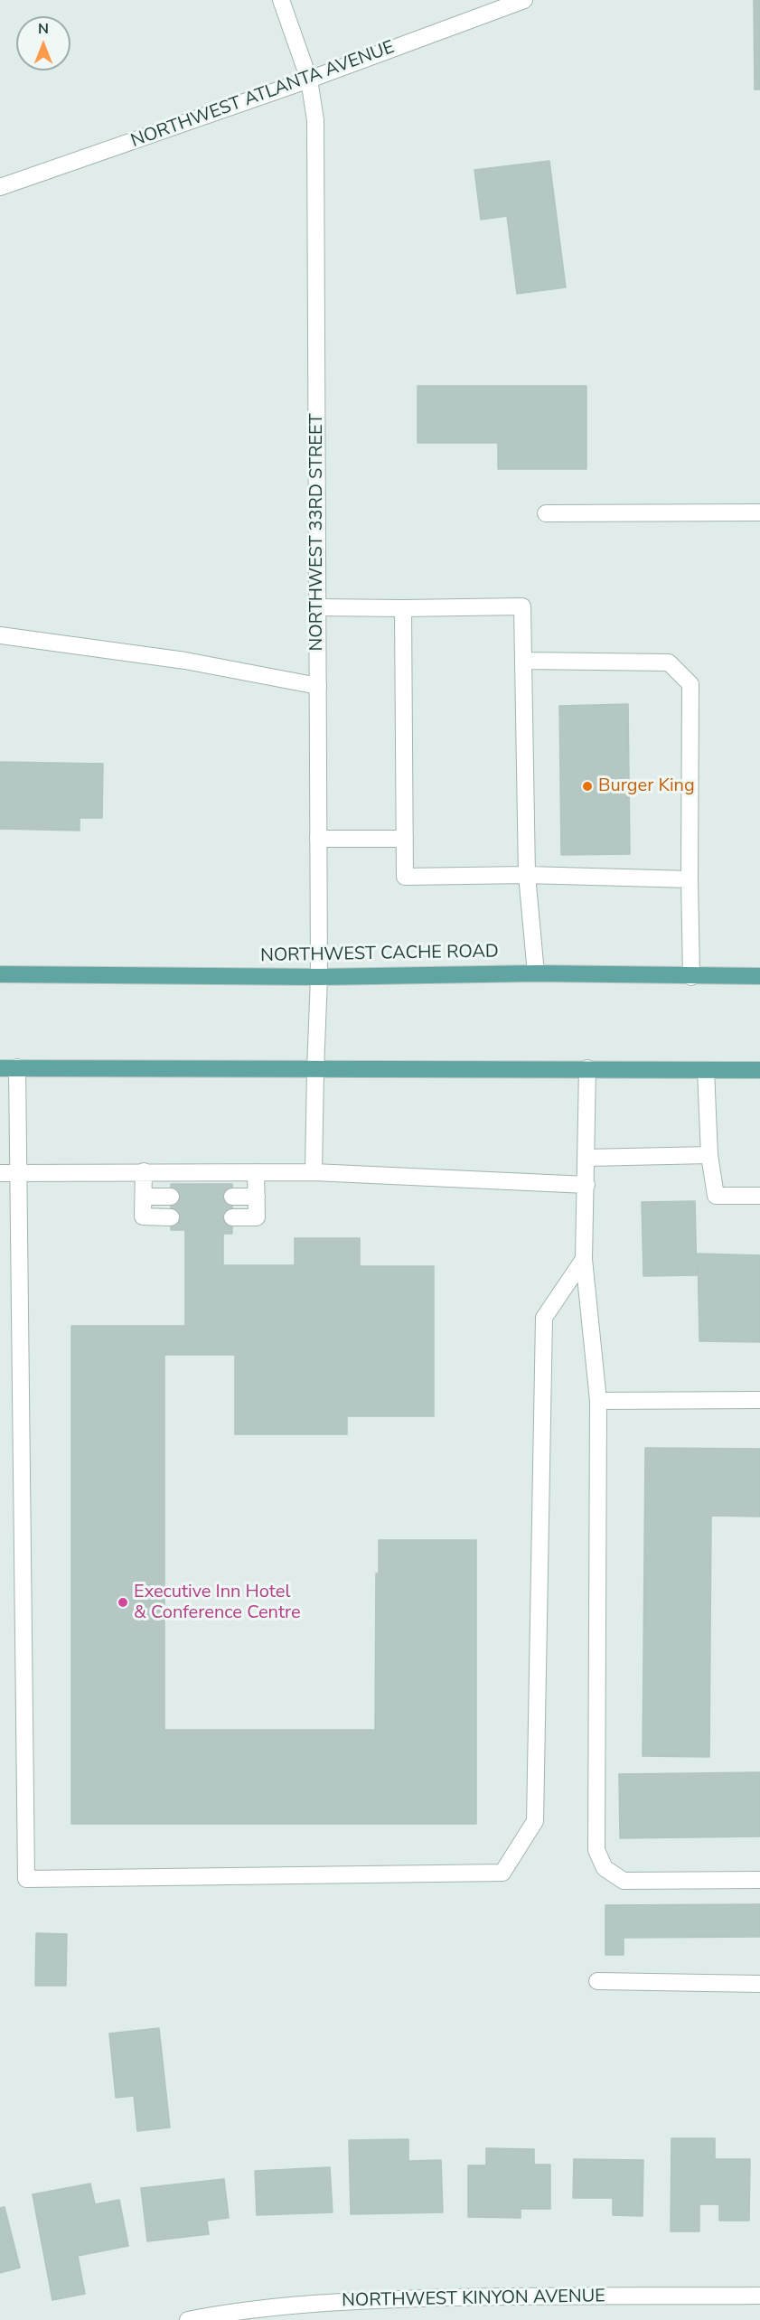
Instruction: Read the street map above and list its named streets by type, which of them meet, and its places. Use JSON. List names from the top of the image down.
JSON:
{
  "streets": {
    "main road": ["NORTHWEST CACHE ROAD"],
    "street": ["NORTHWEST ATLANTA AVENUE", "NORTHWEST 33RD STREET", "NORTHWEST KINYON AVENUE"]
  },
  "crossings": [
    ["NORTHWEST ATLANTA AVENUE", "NORTHWEST 33RD STREET"],
    ["NORTHWEST 33RD STREET", "NORTHWEST CACHE ROAD"]
  ],
  "places": ["Burger King", "Executive Inn Hotel & Conference Centre"],
  "north": "top"
}
